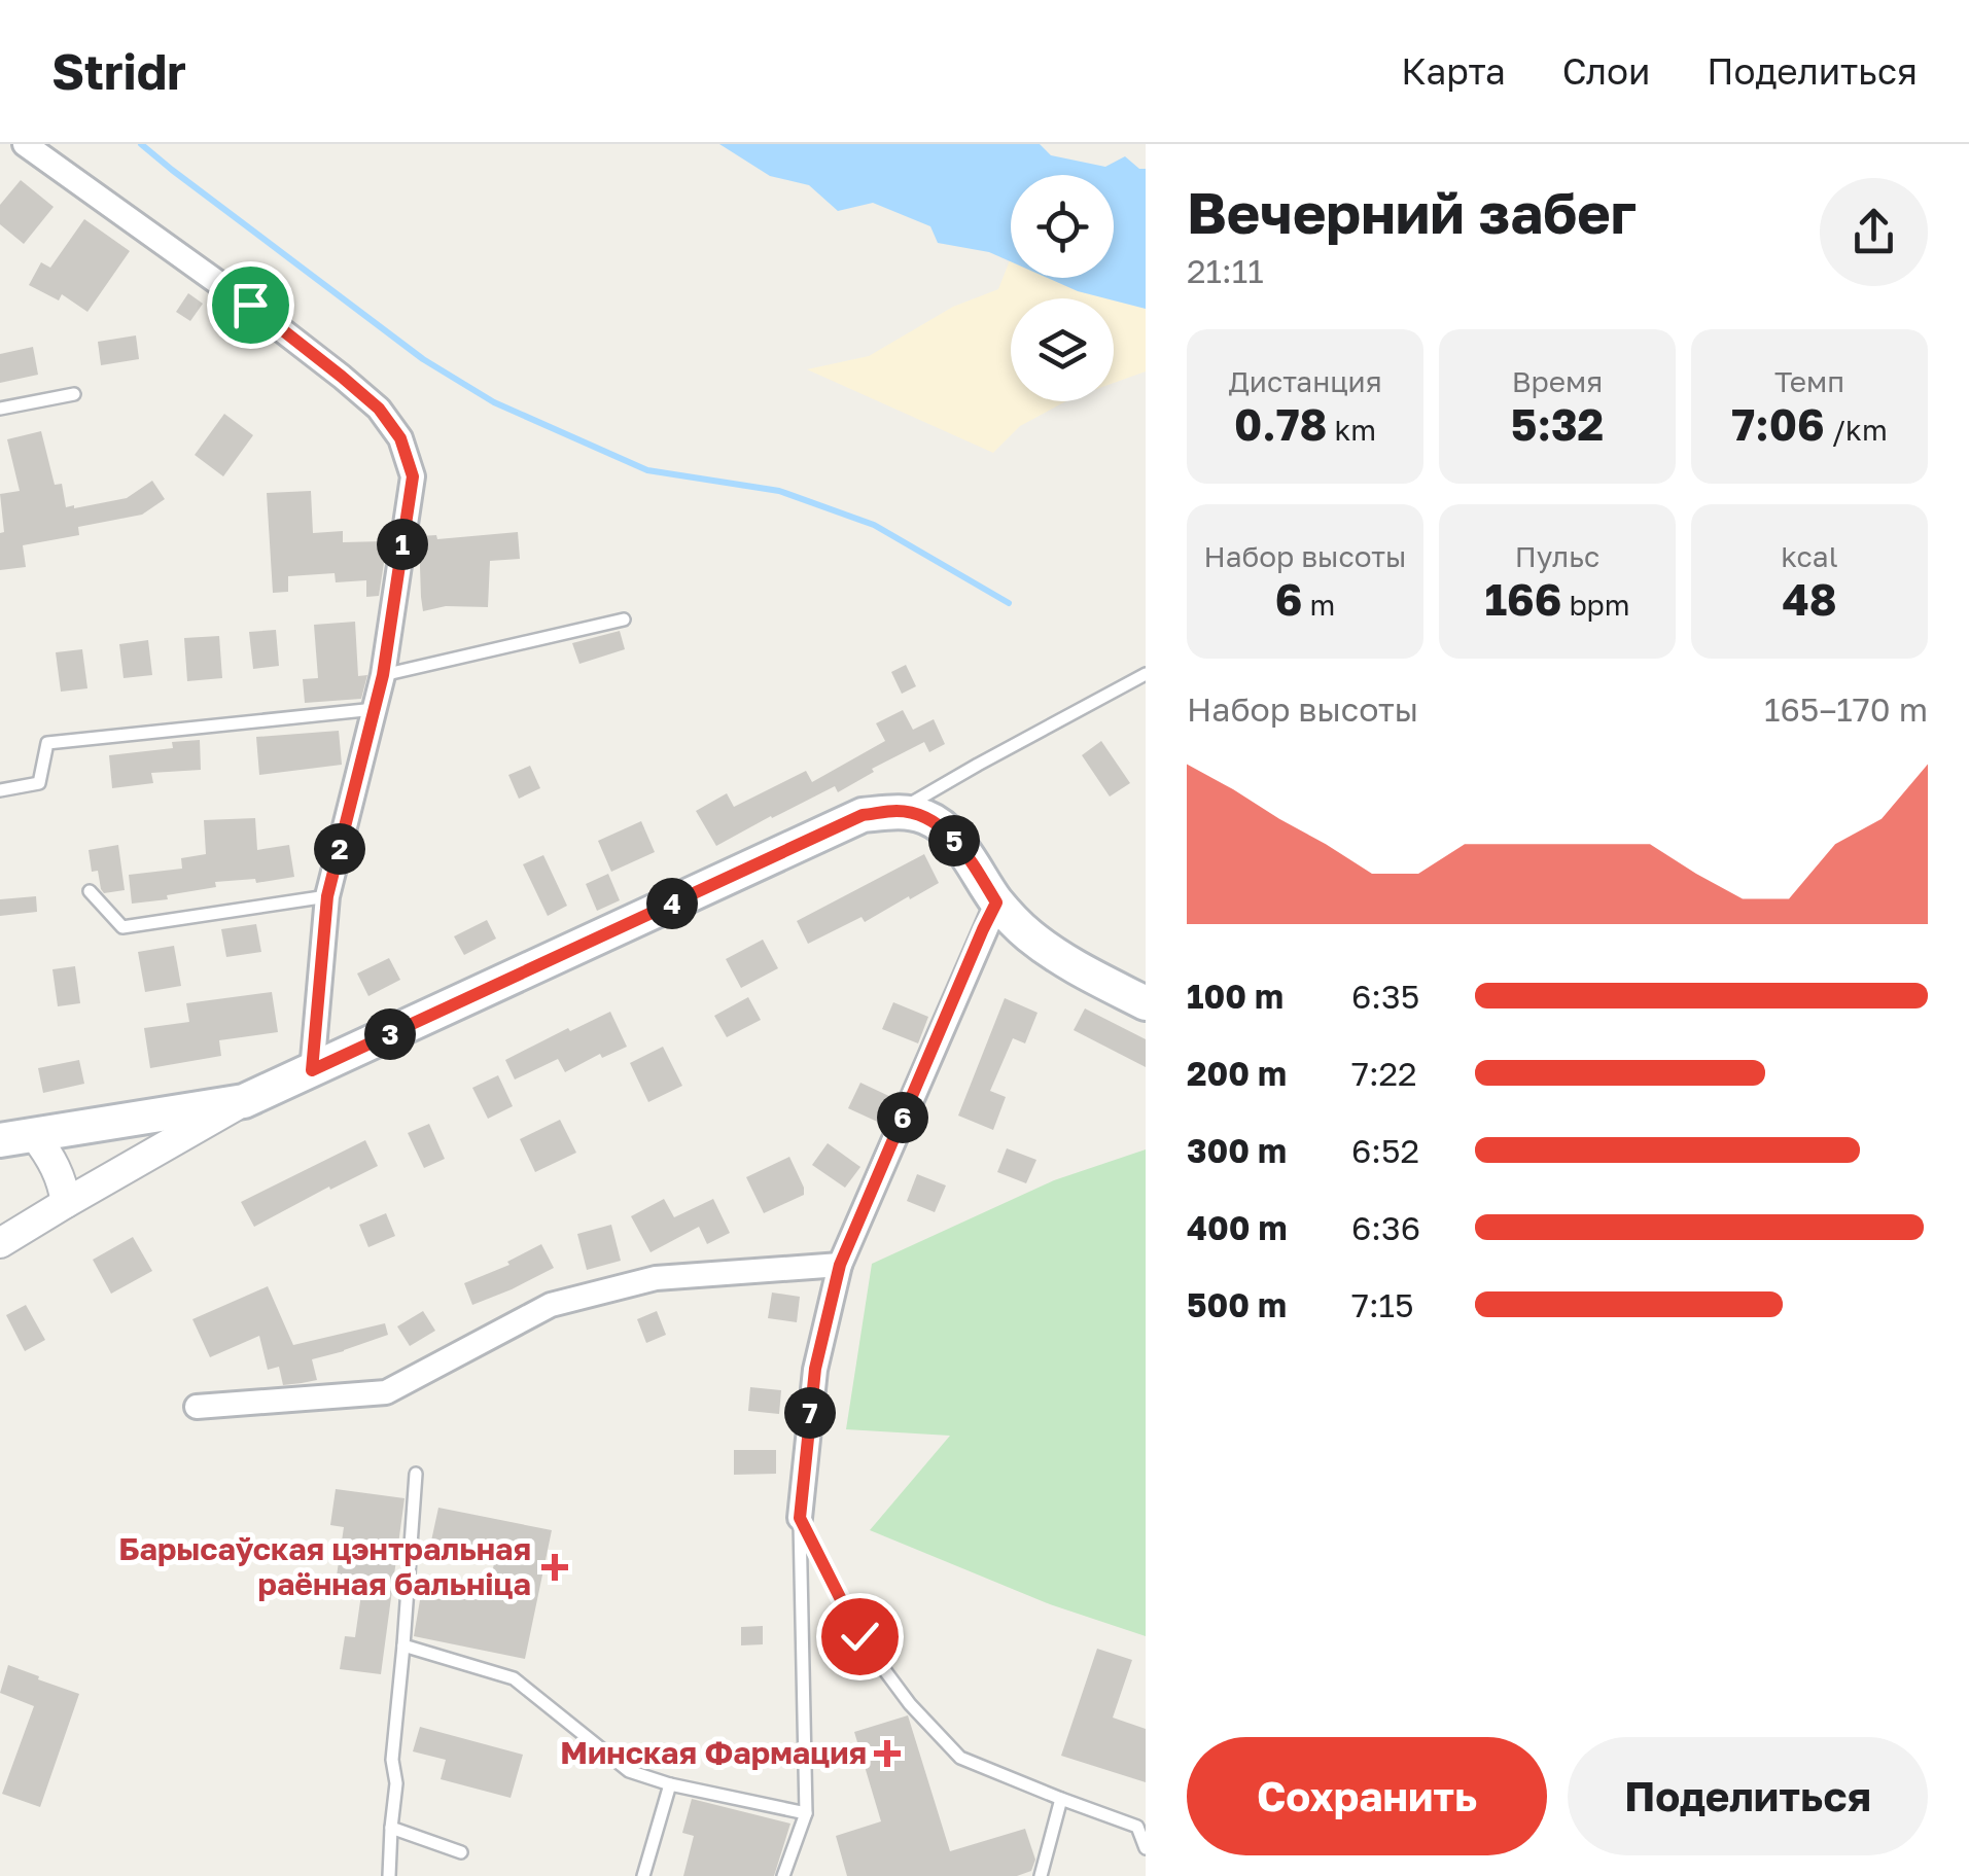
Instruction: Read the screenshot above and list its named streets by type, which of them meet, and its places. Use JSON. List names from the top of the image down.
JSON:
{
  "places": {
    "health": ["Барысаўская цэнтральная раённая бальніца", "Минская Фармация"]
  },
  "page": {
    "header": "Stridr",
    "nav": ["Карта", "Слои", "Поделиться"],
    "heading": ["Вечерний забег", "21:11"],
    "stats": [
      ["Дистанция", "0.78 km"],
      ["Время", "5:32"],
      ["Темп", "7:06 /km"],
      ["Набор высоты", "6 m"],
      ["Пульс", "166 bpm"],
      ["kcal", "48"]
    ],
    "pins": [
      "1",
      "5",
      "2",
      "4",
      "3",
      "6",
      "7"
    ],
    "chart": ["Набор высоты", "165–170 m"],
    "list": [
      {
        "name": "100 m",
        "note": "6:35"
      },
      {
        "name": "200 m",
        "note": "7:22"
      },
      {
        "name": "300 m",
        "note": "6:52"
      },
      {
        "name": "400 m",
        "note": "6:36"
      },
      {
        "name": "500 m",
        "note": "7:15"
      }
    ],
    "buttons": ["Сохранить", "Поделиться"]
  }
}
